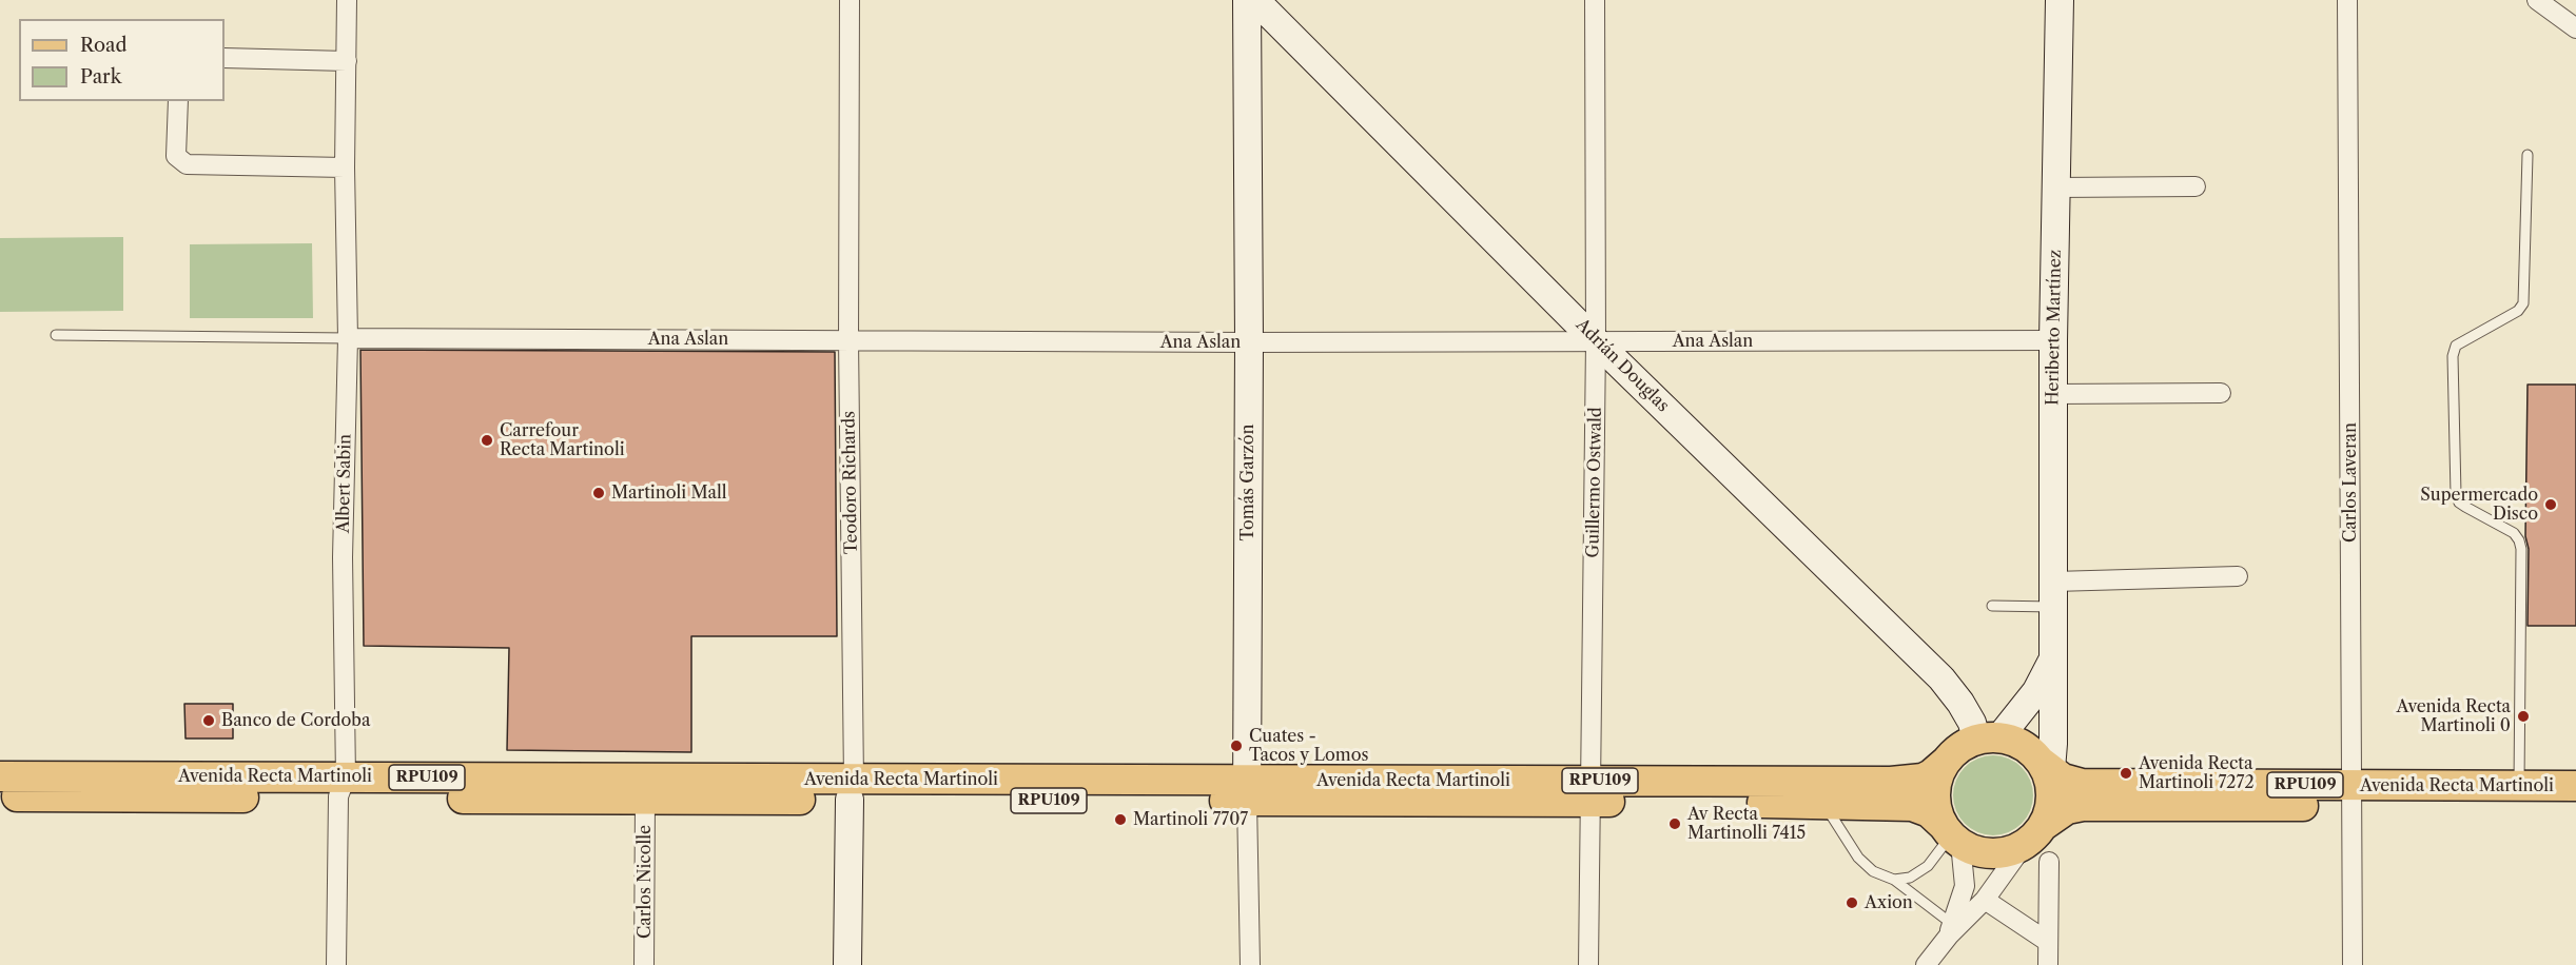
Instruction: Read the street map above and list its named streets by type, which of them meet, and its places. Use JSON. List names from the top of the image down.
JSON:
{
  "streets": {
    "main road": ["Avenida Recta Martinoli", "RPU109"],
    "street": [
      "Heriberto Martínez",
      "Ana Aslan",
      "Adrián Douglas",
      "Teodoro Richards",
      "Tomás Garzón",
      "Guillermo Ostwald",
      "Carlos Laveran",
      "Albert Sabin",
      "Carlos Nicolle"
    ]
  },
  "crossings": [
    ["Heriberto Martínez", "Ana Aslan"],
    ["Heriberto Martínez", "Adrián Douglas"],
    ["Heriberto Martínez", "Avenida Recta Martinoli"],
    ["Heriberto Martínez", "RPU109"],
    ["Ana Aslan", "Adrián Douglas"],
    ["Ana Aslan", "Teodoro Richards"],
    ["Ana Aslan", "Tomás Garzón"],
    ["Ana Aslan", "Guillermo Ostwald"],
    ["Ana Aslan", "Albert Sabin"],
    ["Adrián Douglas", "Guillermo Ostwald"],
    ["Adrián Douglas", "Avenida Recta Martinoli"],
    ["Adrián Douglas", "RPU109"],
    ["Teodoro Richards", "Avenida Recta Martinoli"],
    ["Tomás Garzón", "Avenida Recta Martinoli"],
    ["Guillermo Ostwald", "Avenida Recta Martinoli"],
    ["Carlos Laveran", "Avenida Recta Martinoli"],
    ["Albert Sabin", "Avenida Recta Martinoli"],
    ["Avenida Recta Martinoli", "RPU109"],
    ["Avenida Recta Martinoli", "Carlos Nicolle"]
  ],
  "places": [
    "Carrefour Recta Martinoli",
    "Martinoli Mall",
    "Supermercado Disco",
    "Avenida Recta Martinoli 0",
    "Banco de Cordoba",
    "Cuates - Tacos y Lomos",
    "Avenida Recta Martinoli 7272",
    "Martinoli 7707",
    "Av Recta Martinolli 7415",
    "Axion"
  ],
  "legend": ["Road", "Park"]
}
